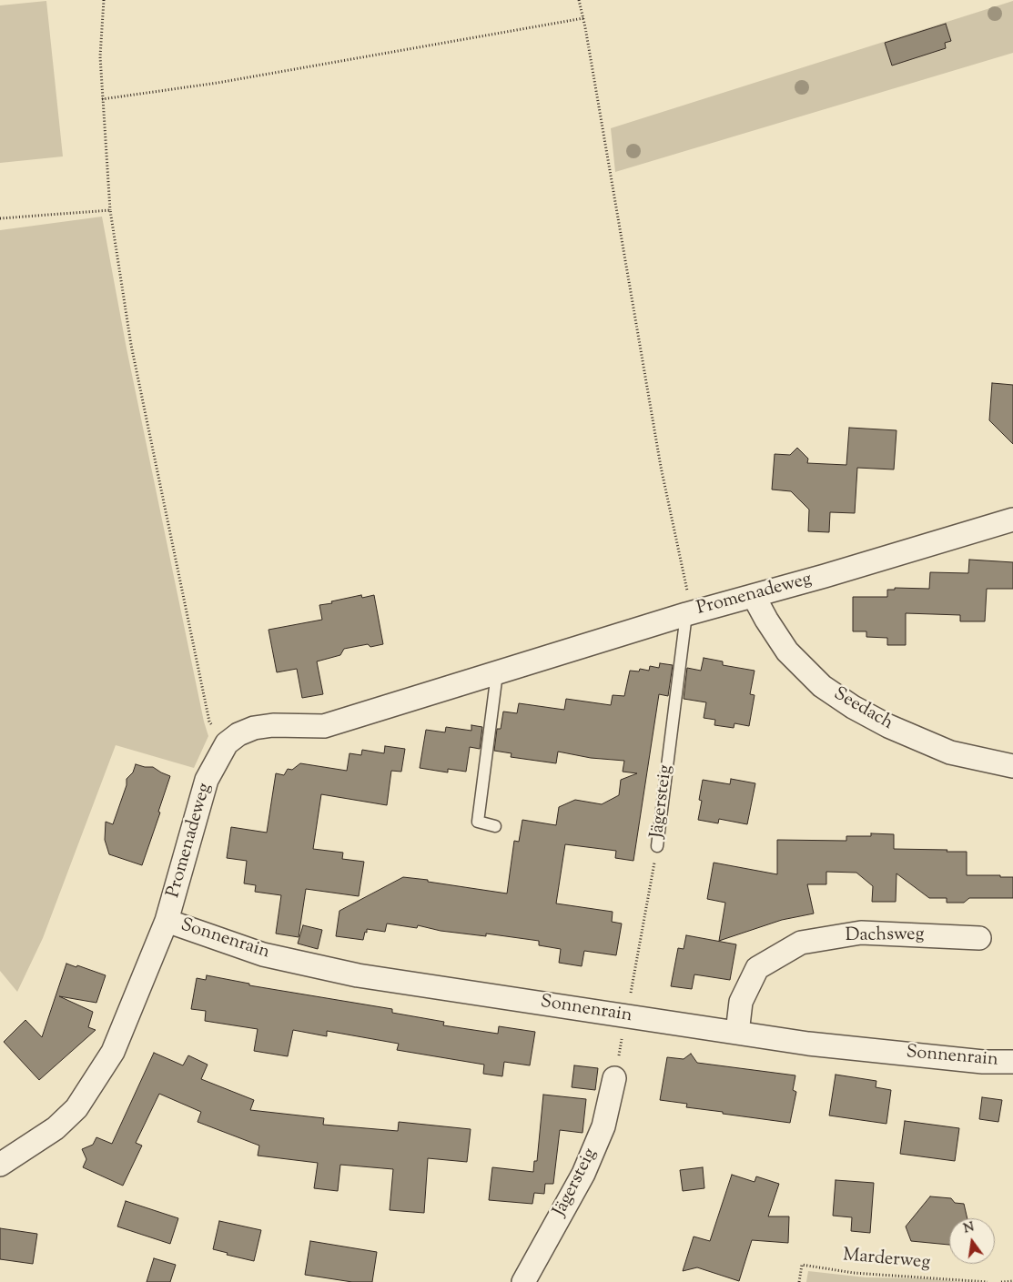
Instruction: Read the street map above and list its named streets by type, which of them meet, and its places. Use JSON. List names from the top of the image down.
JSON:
{
  "streets": {
    "street": [
      "Promenadeweg",
      "Seedach",
      "Jägersteig",
      "Dachsweg",
      "Sonnenrain"
    ],
    "path": ["Marderweg"]
  },
  "crossings": [
    ["Promenadeweg", "Seedach"],
    ["Promenadeweg", "Jägersteig"],
    ["Promenadeweg", "Sonnenrain"],
    ["Dachsweg", "Sonnenrain"]
  ],
  "north": "top"
}
